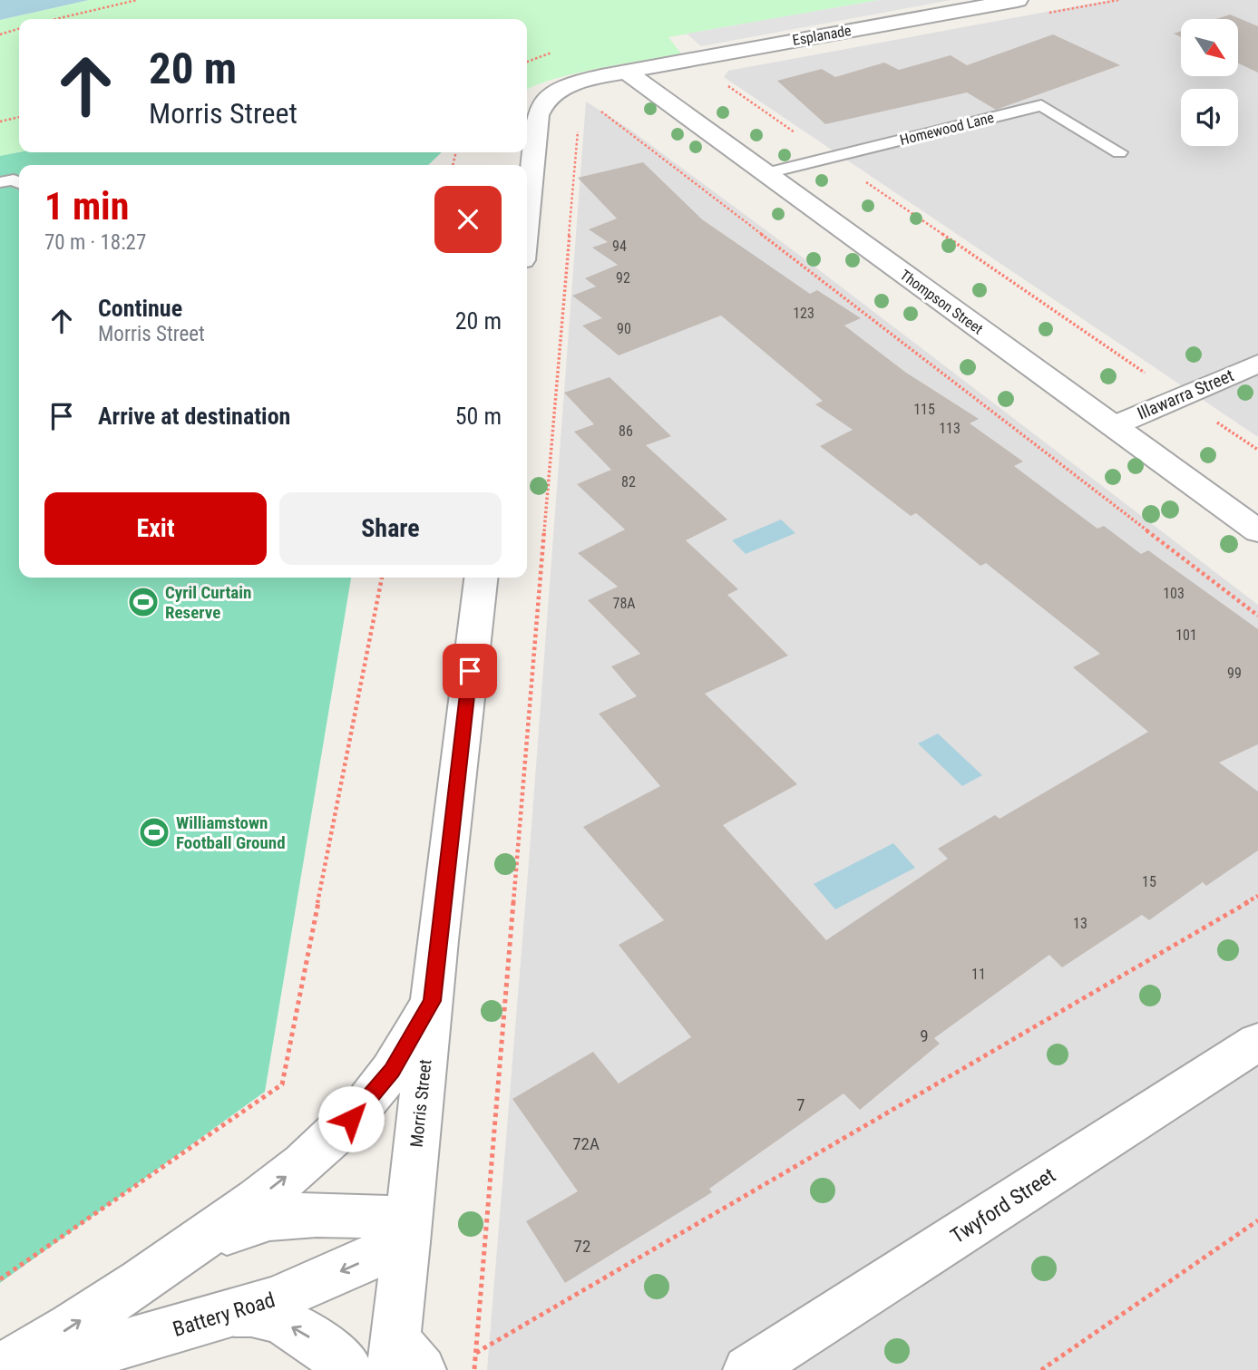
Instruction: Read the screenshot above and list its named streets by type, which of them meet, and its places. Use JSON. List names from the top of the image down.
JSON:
{
  "streets": {
    "street": [
      "Esplanade",
      "Thompson Street",
      "Illawarra Street",
      "Morris Street",
      "Twyford Street",
      "Battery Road"
    ],
    "lane": ["Homewood Lane"]
  },
  "crossings": [
    ["Esplanade", "Thompson Street"],
    ["Homewood Lane", "Thompson Street"],
    ["Thompson Street", "Illawarra Street"],
    ["Morris Street", "Battery Road"]
  ],
  "places": {
    "sports": ["Cyril Curtain Reserve", "Williamstown Football Ground"]
  },
  "house_numbers": [
    "94",
    "92",
    "123",
    "90",
    "115",
    "113",
    "86",
    "82",
    "103",
    "78A",
    "101",
    "99",
    "15",
    "13",
    "11",
    "9",
    "7",
    "72A",
    "72"
  ],
  "north": "bottom right",
  "page": {
    "turn": ["20 m", "Morris Street"],
    "heading": ["1 min", "70 m · 18:27"],
    "list": [
      {
        "name": "Continue",
        "note": "Morris Street",
        "value": "20 m"
      },
      {
        "name": "Arrive at destination",
        "value": "50 m"
      }
    ],
    "buttons": ["Exit", "Share"]
  }
}
